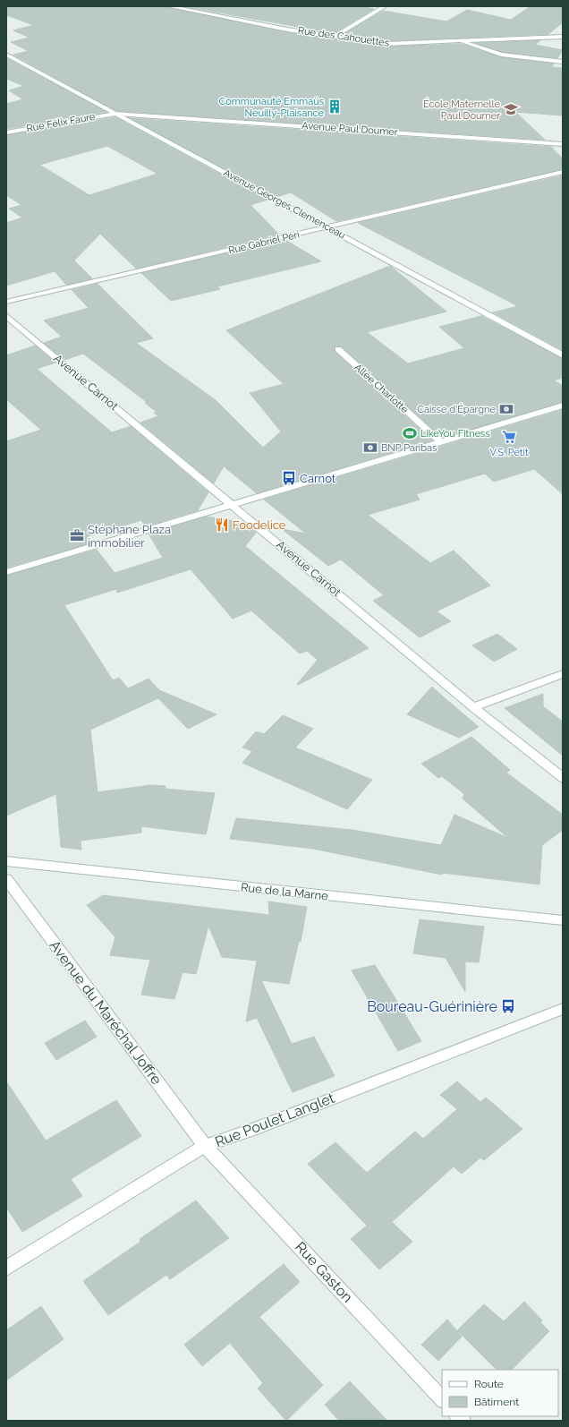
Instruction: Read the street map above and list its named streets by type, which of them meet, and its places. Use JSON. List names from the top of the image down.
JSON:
{
  "streets": {
    "street": [
      "Rue des Cahouettes",
      "Rue Félix Faure",
      "Avenue Paul Doumer",
      "Avenue Georges Clemenceau",
      "Rue Gabriel Péri",
      "Avenue Carnot",
      "Rue de la Marne",
      "Avenue du Maréchal Joffre",
      "Rue Poulet Langlet",
      "Rue Gaston"
    ],
    "lane": ["Allée Charlotte"]
  },
  "crossings": [
    ["Rue Félix Faure", "Avenue Paul Doumer"],
    ["Rue Félix Faure", "Avenue Georges Clemenceau"],
    ["Avenue Paul Doumer", "Avenue Georges Clemenceau"],
    ["Avenue Georges Clemenceau", "Rue Gabriel Péri"],
    ["Avenue du Maréchal Joffre", "Rue Poulet Langlet"],
    ["Avenue du Maréchal Joffre", "Rue Gaston"],
    ["Rue Poulet Langlet", "Rue Gaston"]
  ],
  "places": {
    "building": ["Communauté Emmaüs Neuilly-Plaisance"],
    "school or university": ["École Maternelle Paul Doumer"],
    "bank": ["Caisse d'Épargne", "BNP Paribas"],
    "sports": ["LikeYou Fitness"],
    "supermarket": ["V.S. Petit"],
    "bus stop": ["Carnot", "Boureau-Guérinière"],
    "restaurant": ["Foodelice"],
    "office": ["Stéphane Plaza immobilier"]
  },
  "legend": ["Route", "Bâtiment"]
}
